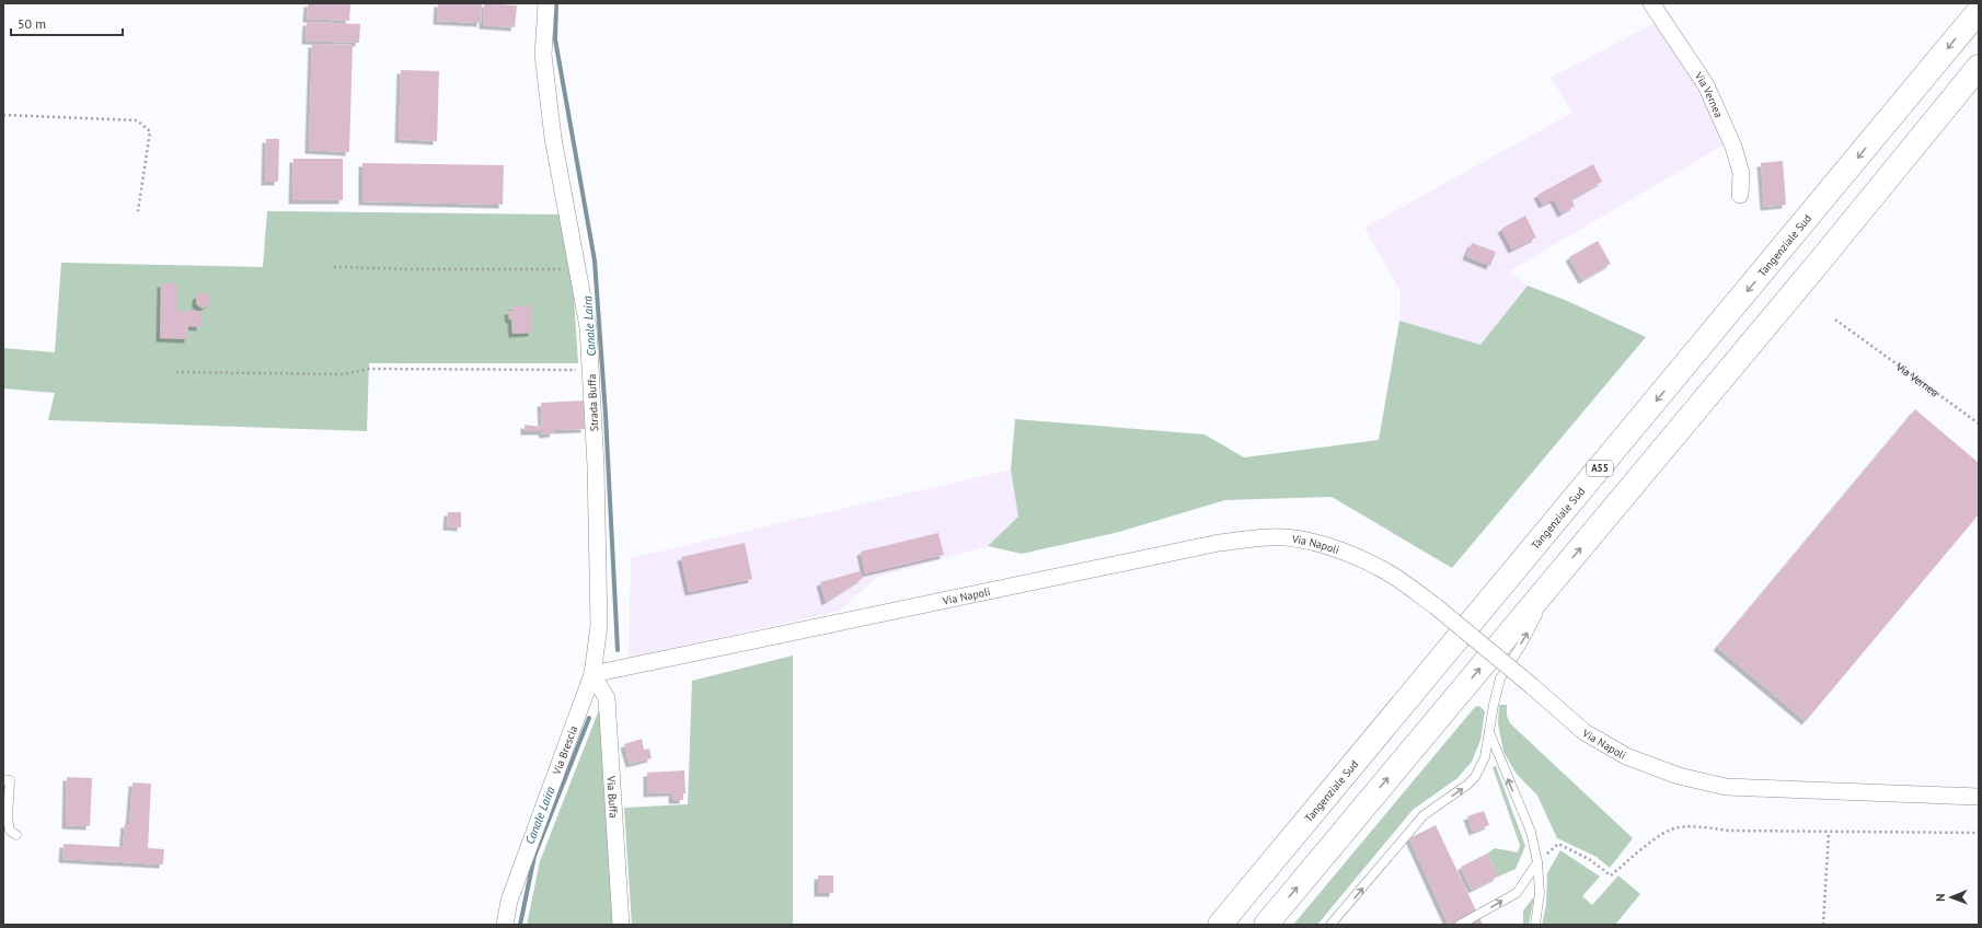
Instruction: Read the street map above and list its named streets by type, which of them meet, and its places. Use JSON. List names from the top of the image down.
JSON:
{
  "streets": {
    "highway": ["Tangenziale Sud", "A55"],
    "street": [
      "Via Vernea",
      "Strada Buffa",
      "Via Napoli",
      "Via Brescia",
      "Via Buffa"
    ]
  },
  "crossings": [
    ["Strada Buffa", "Via Napoli"],
    ["Strada Buffa", "Via Brescia"],
    ["Strada Buffa", "Via Buffa"],
    ["Via Napoli", "Via Brescia"],
    ["Via Napoli", "Via Buffa"],
    ["Via Brescia", "Via Buffa"]
  ],
  "water": ["Canale Laira"],
  "scale_bar": "50 m",
  "north": "left"
}
